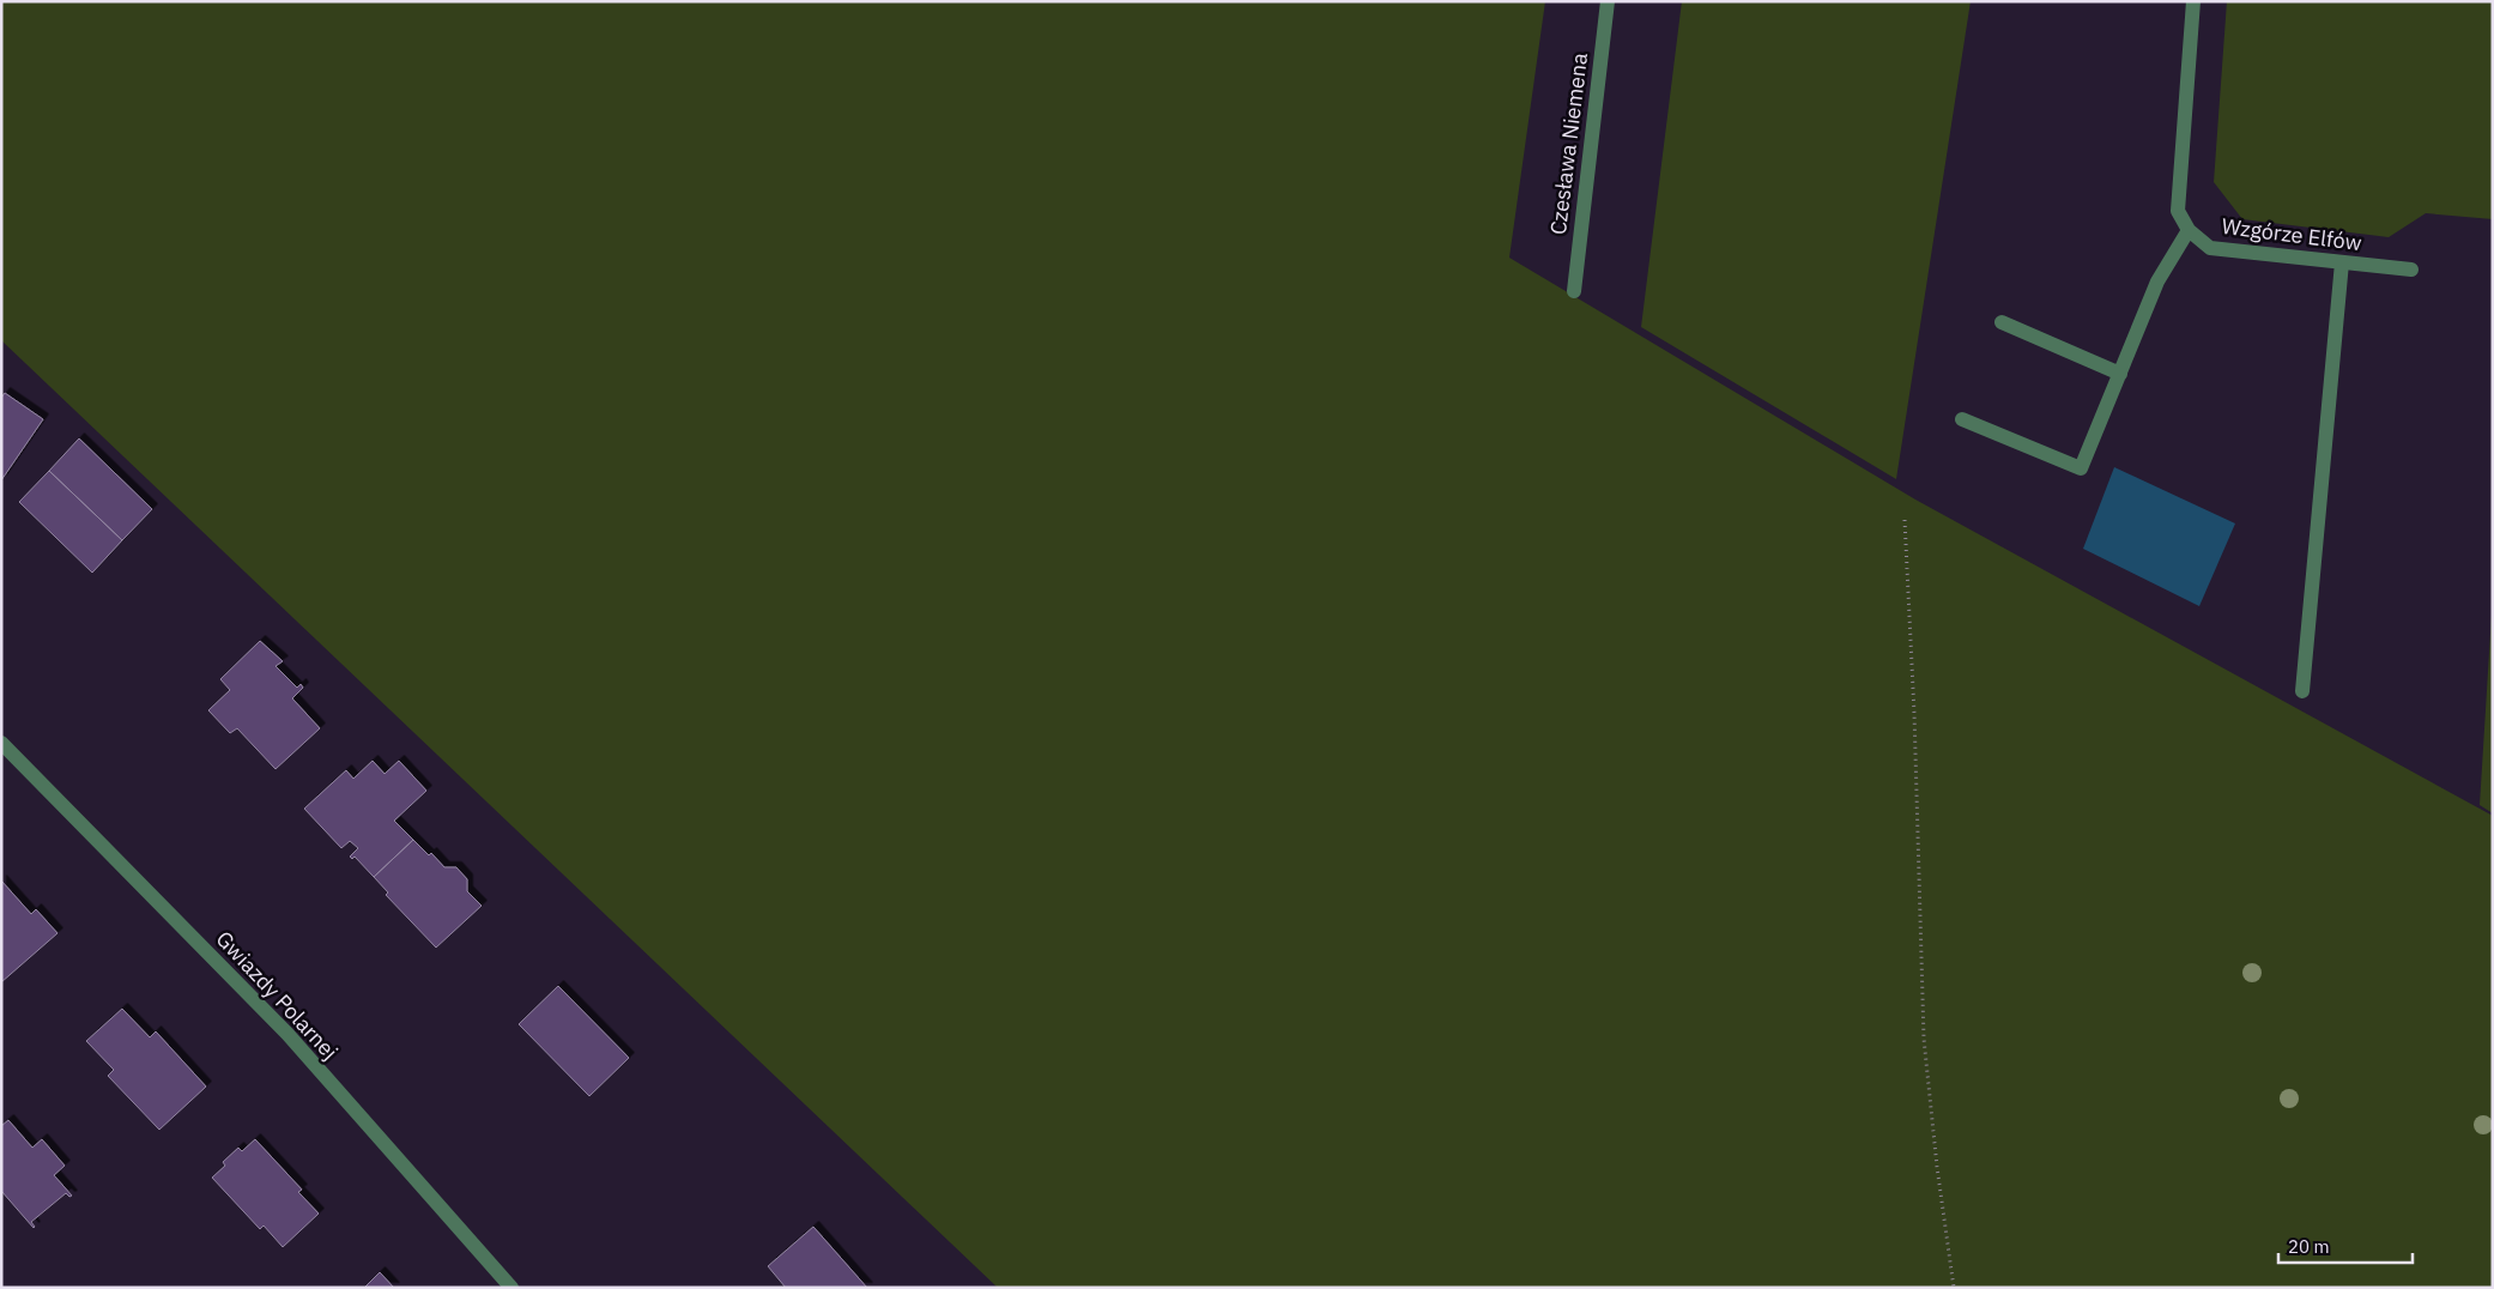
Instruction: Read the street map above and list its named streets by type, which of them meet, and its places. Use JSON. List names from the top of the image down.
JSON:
{
  "streets": {
    "street": ["Czesława Niemena", "Wzgórze Elfów", "Gwiazdy Polarnej"]
  },
  "scale_bar": "20 m"
}
